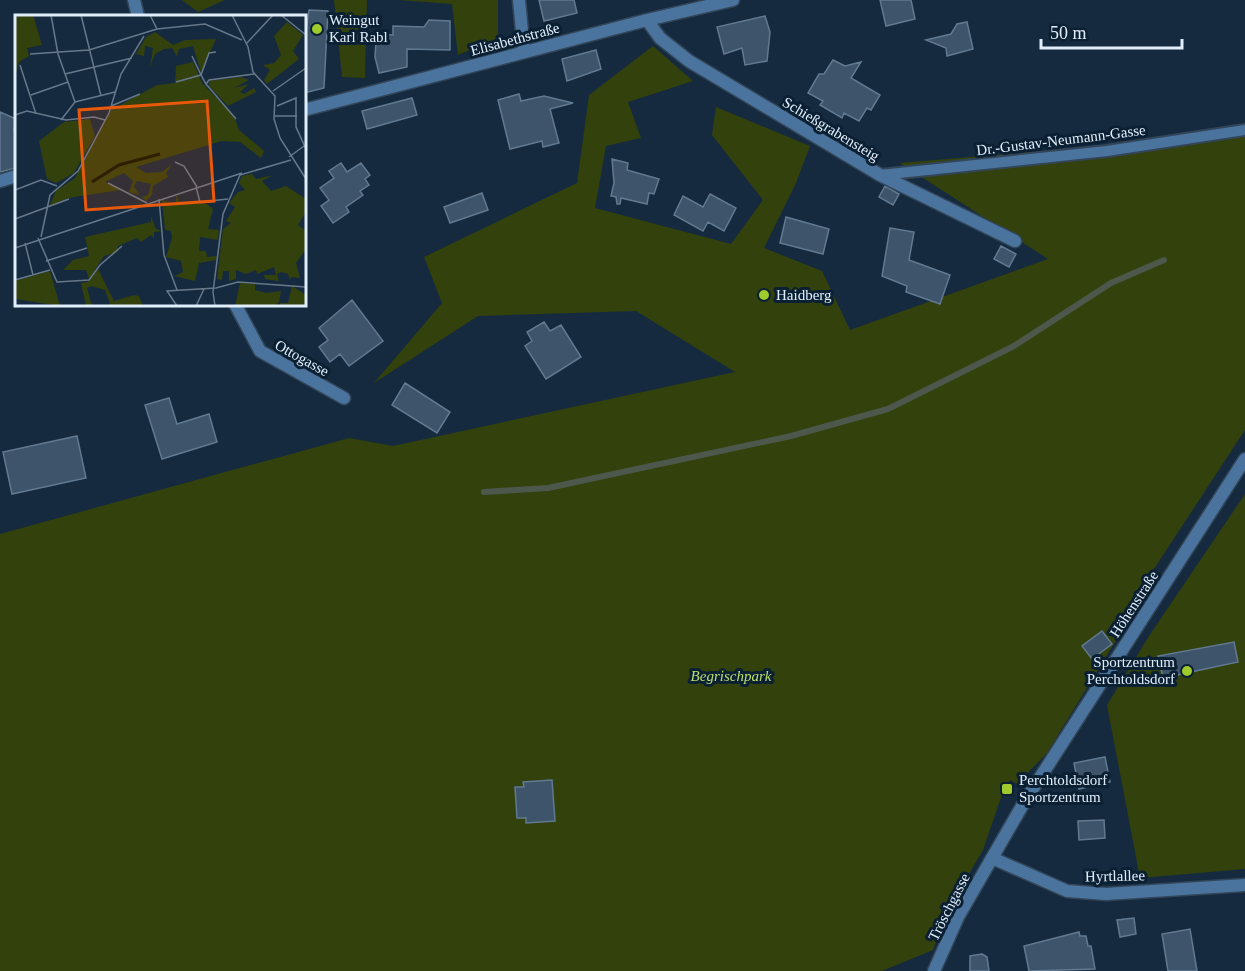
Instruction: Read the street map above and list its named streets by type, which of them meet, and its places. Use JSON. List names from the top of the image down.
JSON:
{
  "streets": {
    "street": [
      "Elisabethstraße",
      "Schießgrabensteig",
      "Ottogasse",
      "Höhenstraße",
      "Hyrtlallee",
      "Tröschgasse"
    ],
    "lane": ["Dr.-Gustav-Neumann-Gasse"]
  },
  "crossings": [
    ["Elisabethstraße", "Schießgrabensteig"],
    ["Schießgrabensteig", "Dr.-Gustav-Neumann-Gasse"],
    ["Höhenstraße", "Hyrtlallee"],
    ["Höhenstraße", "Tröschgasse"],
    ["Hyrtlallee", "Tröschgasse"]
  ],
  "parks": ["Begrischpark"],
  "places": {
    "other": ["Weingut Karl Rabl", "Haidberg", "Sportzentrum Perchtoldsdorf"],
    "transit": ["Perchtoldsdorf Sportzentrum"]
  },
  "scale_bar": "50 m"
}
